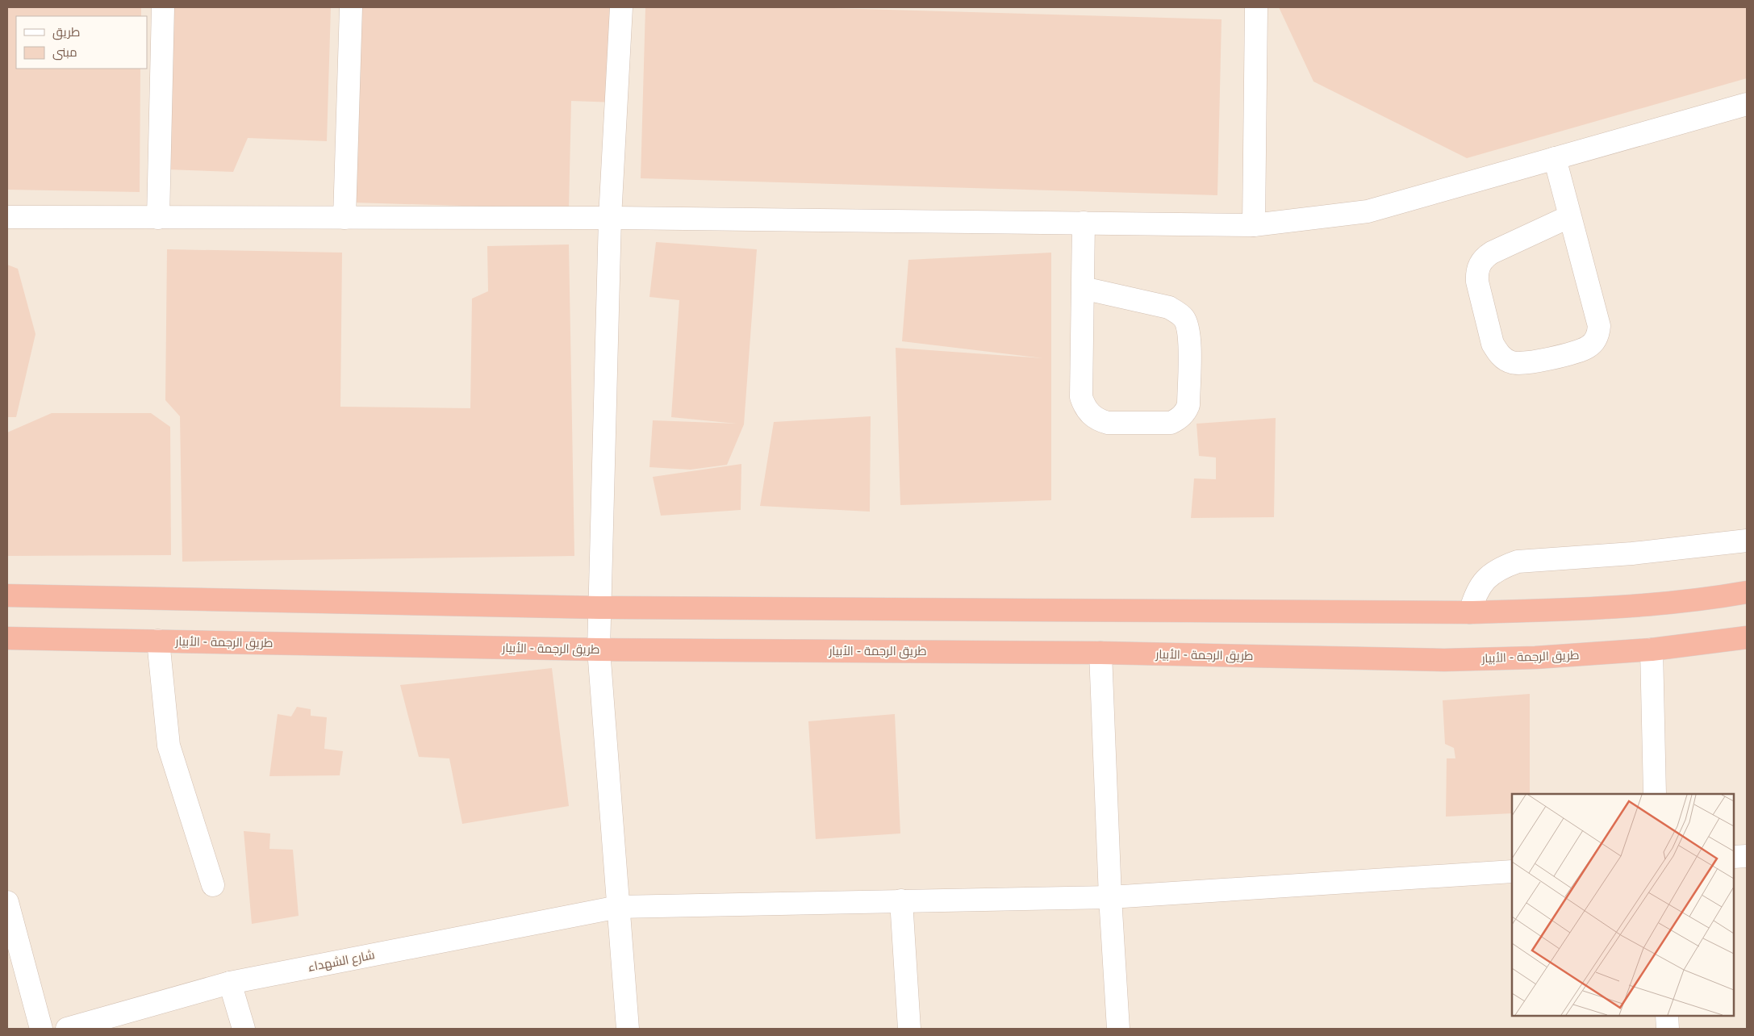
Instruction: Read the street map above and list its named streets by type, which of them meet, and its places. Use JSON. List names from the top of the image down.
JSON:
{
  "streets": {
    "highway": ["طريق الرجمة - الأبيار"],
    "street": ["شارع الشهداء"]
  },
  "legend": ["طريق", "مبنى"]
}
